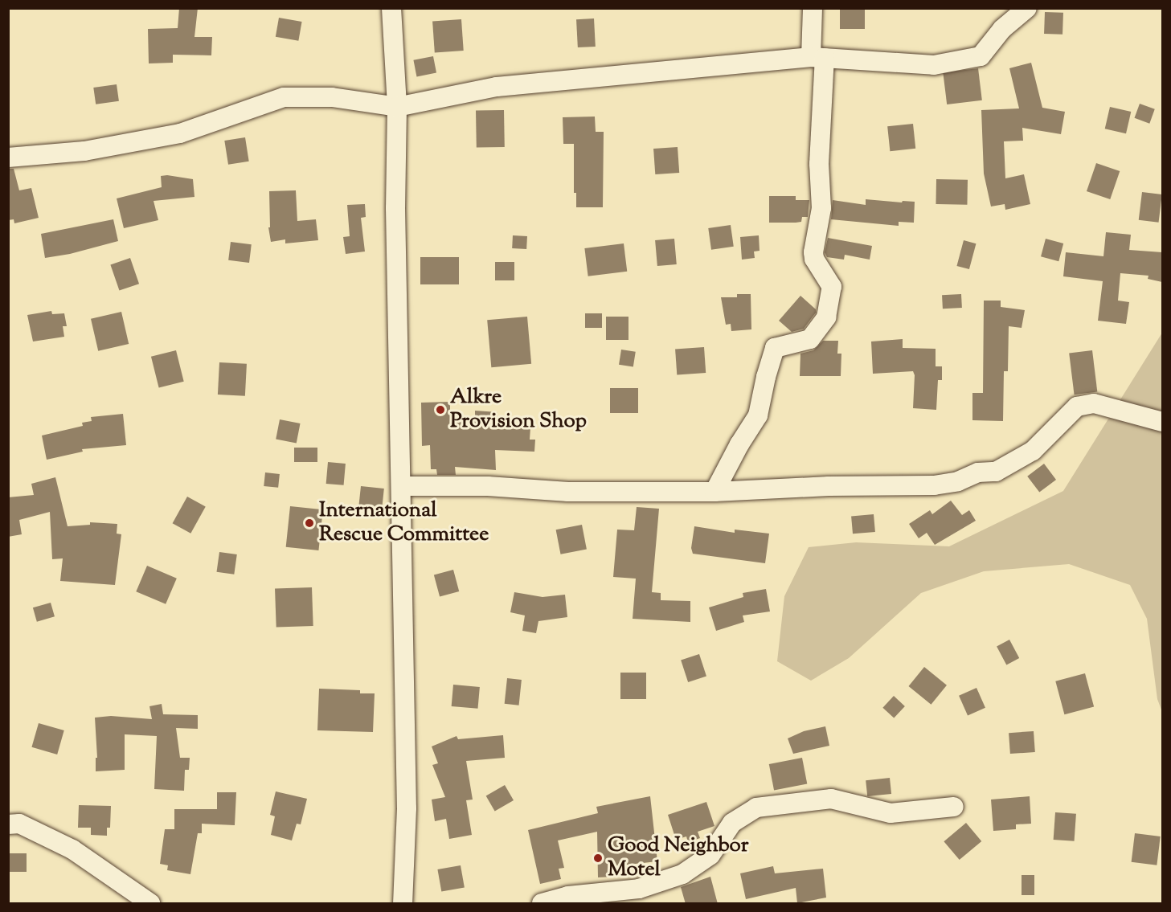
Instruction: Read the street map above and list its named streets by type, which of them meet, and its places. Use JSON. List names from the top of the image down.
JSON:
{
  "places": ["Alkre Provision Shop", "International Rescue Committee", "Good Neighbor Motel"]
}
